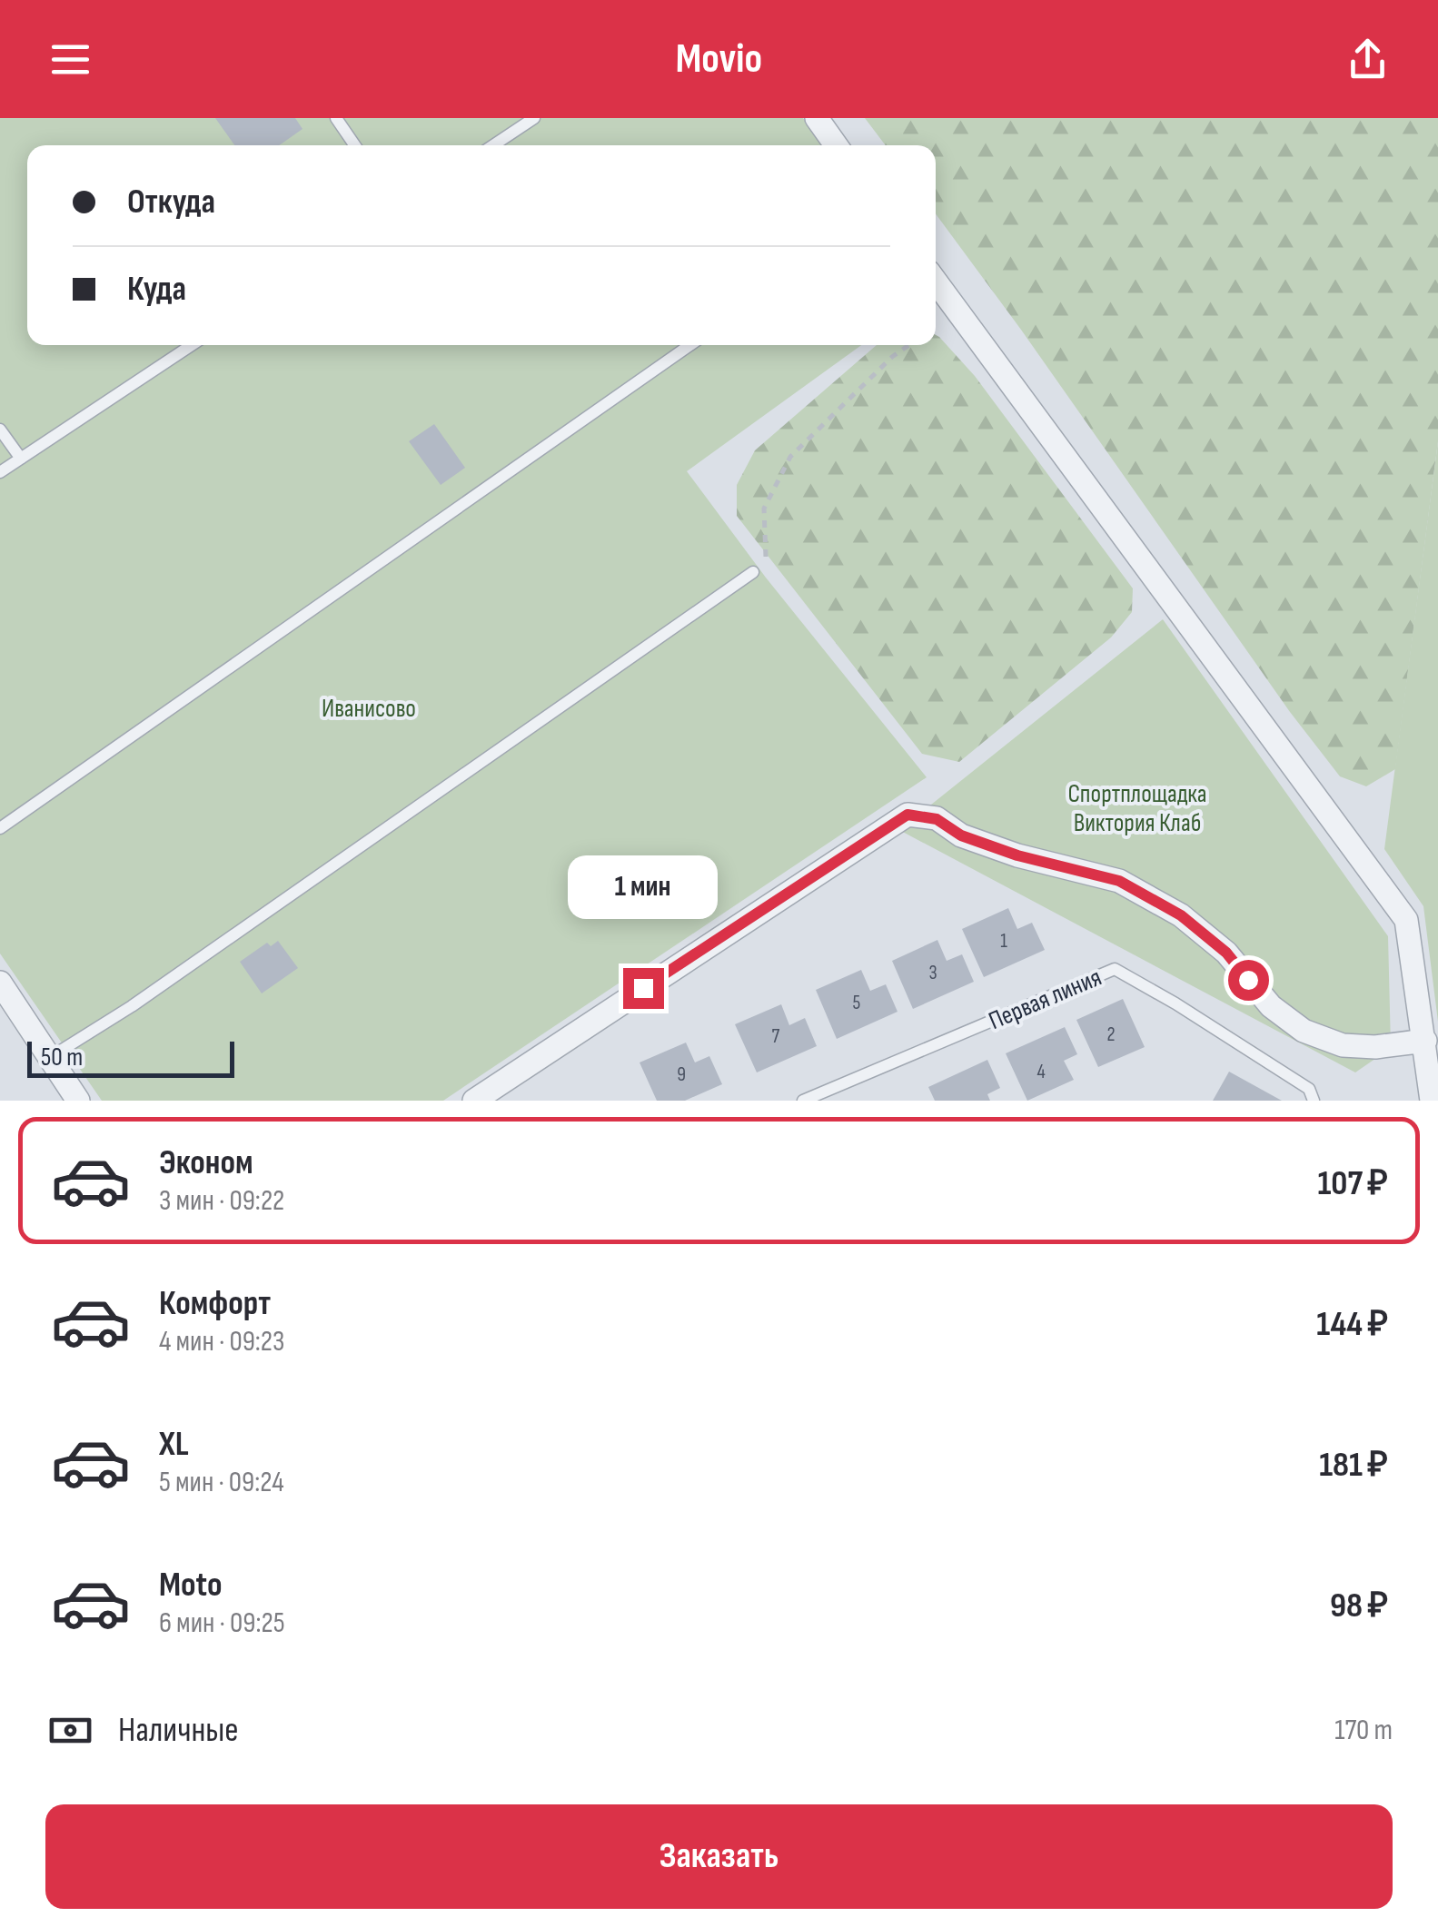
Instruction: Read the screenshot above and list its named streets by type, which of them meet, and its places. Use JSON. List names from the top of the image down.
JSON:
{
  "streets": {
    "lane": ["Первая линия"]
  },
  "parks": ["Иванисово", "Спортплощадка Виктория Клаб"],
  "house_numbers": [
    "1",
    "3",
    "5",
    "2",
    "7",
    "4",
    "9"
  ],
  "scale_bar": "50 m",
  "page": {
    "header": "Movio",
    "banner": ["Откуда", "Куда"],
    "bubble": "1 мин",
    "scale": "50 m",
    "list": [
      {
        "name": "Эконом",
        "note": "3 мин · 09:22",
        "value": "107 ₽"
      },
      {
        "name": "Комфорт",
        "note": "4 мин · 09:23",
        "value": "144 ₽"
      },
      {
        "name": "XL",
        "note": "5 мин · 09:24",
        "value": "181 ₽"
      },
      {
        "name": "Moto",
        "note": "6 мин · 09:25",
        "value": "98 ₽"
      }
    ],
    "pay": ["Наличные", "170 m"],
    "buttons": "Заказать"
  }
}
